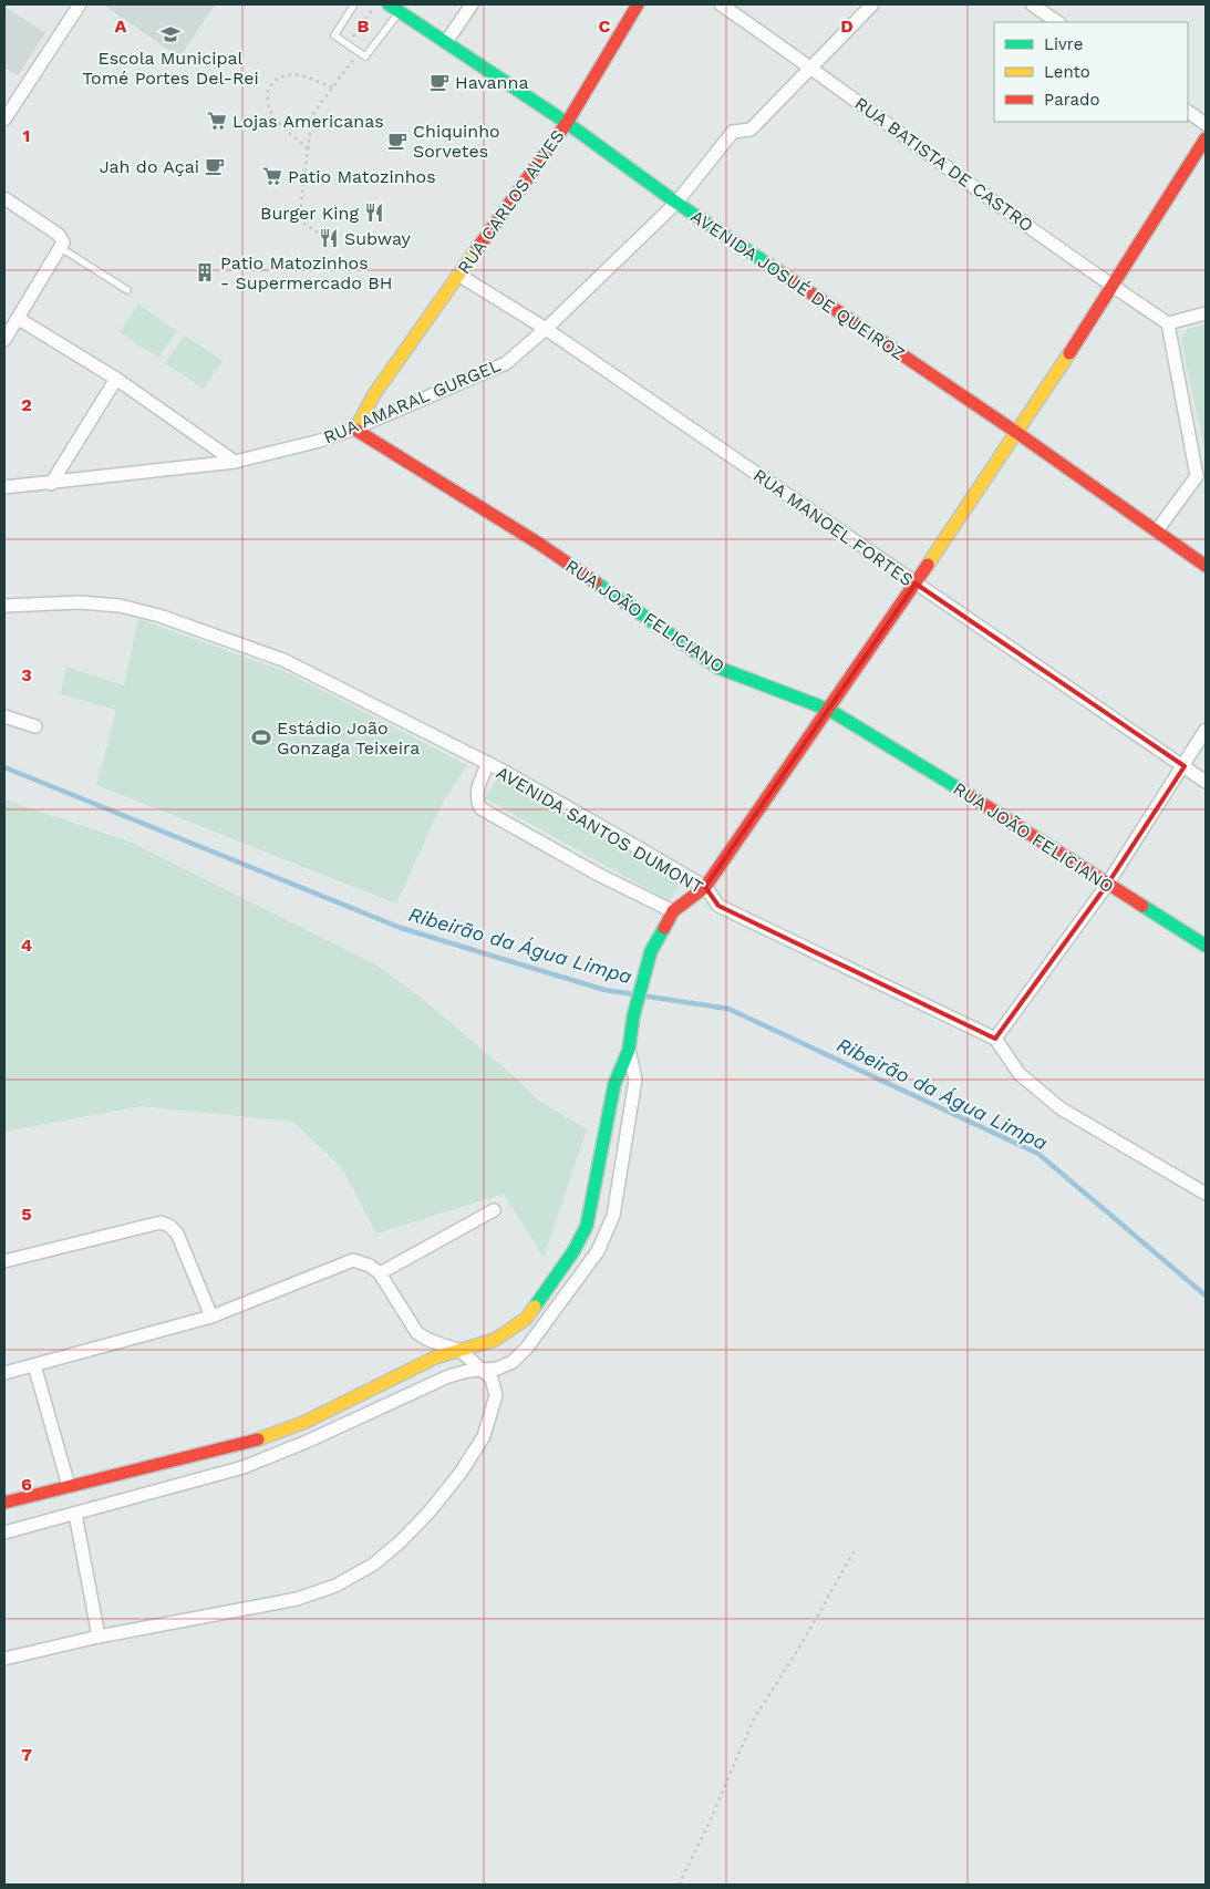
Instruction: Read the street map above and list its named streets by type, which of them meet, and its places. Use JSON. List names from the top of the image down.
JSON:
{
  "streets": {
    "street": [
      "RUA BATISTA DE CASTRO",
      "RUA CARLOS ALVES",
      "AVENIDA JOSUÉ DE QUEIROZ",
      "RUA AMARAL GURGEL",
      "RUA MANOEL FORTES",
      "RUA JOÃO FELICIANO",
      "AVENIDA SANTOS DUMONT"
    ]
  },
  "crossings": [
    ["RUA BATISTA DE CASTRO", "RUA AMARAL GURGEL"],
    ["RUA CARLOS ALVES", "AVENIDA JOSUÉ DE QUEIROZ"],
    ["RUA CARLOS ALVES", "RUA AMARAL GURGEL"],
    ["RUA CARLOS ALVES", "RUA MANOEL FORTES"],
    ["RUA CARLOS ALVES", "RUA JOÃO FELICIANO"],
    ["AVENIDA JOSUÉ DE QUEIROZ", "RUA AMARAL GURGEL"],
    ["RUA AMARAL GURGEL", "RUA MANOEL FORTES"],
    ["RUA AMARAL GURGEL", "RUA JOÃO FELICIANO"]
  ],
  "water": ["Ribeirão da Água Limpa"],
  "places": {
    "school or university": ["Escola Municipal Tomé Portes Del-Rei"],
    "cafe": ["Havanna", "Chiquinho Sorvetes", "Jah do Açai"],
    "supermarket": ["Lojas Americanas", "Patio Matozinhos"],
    "restaurant": ["Burger King", "Subway"],
    "building": ["Patio Matozinhos - Supermercado BH"],
    "sports": ["Estádio João Gonzaga Teixeira"]
  },
  "legend": ["Livre", "Lento", "Parado"],
  "grid": {
    "columns": [
      "A",
      "B",
      "C",
      "D"
    ],
    "rows": [
      "1",
      "2",
      "3",
      "4",
      "5",
      "6",
      "7"
    ]
  }
}
